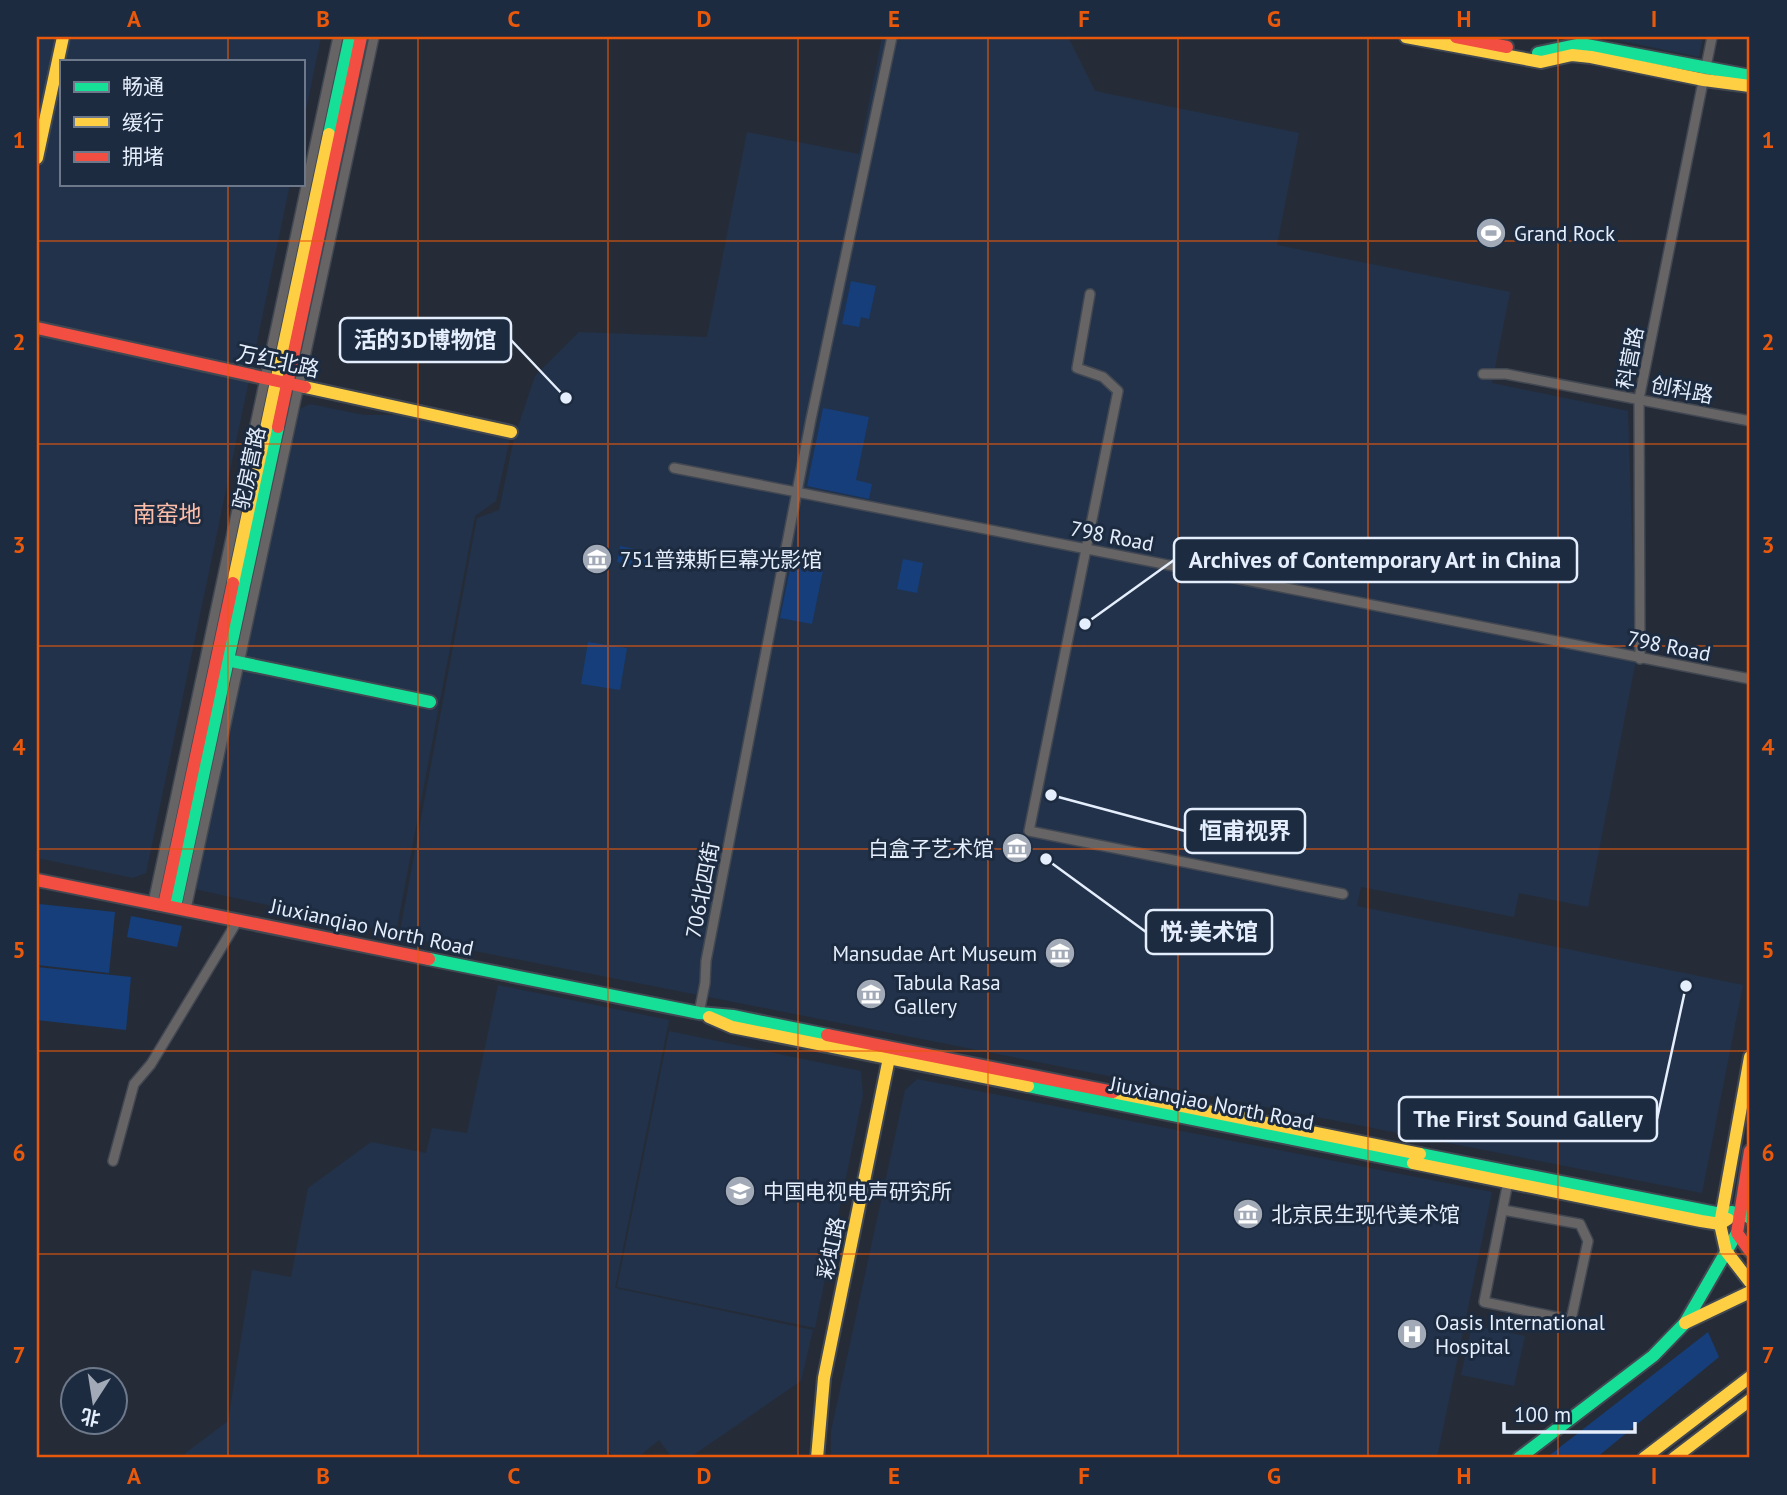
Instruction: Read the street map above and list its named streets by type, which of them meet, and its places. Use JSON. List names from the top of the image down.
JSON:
{
  "streets": {
    "main road": [
      "万红北路",
      "驼房营路",
      "Jiuxianqiao North Road",
      "彩虹路"
    ],
    "street": [
      "科营路",
      "创科路",
      "798 Road",
      "706北四街"
    ]
  },
  "crossings": [
    ["科营路", "创科路"],
    ["科营路", "798 Road"],
    ["万红北路", "驼房营路"],
    ["驼房营路", "Jiuxianqiao North Road"],
    ["798 Road", "706北四街"],
    ["706北四街", "Jiuxianqiao North Road"],
    ["Jiuxianqiao North Road", "彩虹路"]
  ],
  "districts": ["南窑地"],
  "places": {
    "sports": ["Grand Rock"],
    "other": [
      "活的3D博物馆",
      "Archives of Contemporary Art in China",
      "恒甫视界",
      "悦·美术馆",
      "The First Sound Gallery"
    ],
    "museum": [
      "751普辣斯巨幕光影馆",
      "白盒子艺术馆",
      "Mansudae Art Museum",
      "Tabula Rasa Gallery",
      "北京民生现代美术馆"
    ],
    "school or university": ["中国电视电声研究所"],
    "hospital": ["Oasis International Hospital"]
  },
  "legend": ["畅通", "缓行", "拥堵"],
  "scale_bar": "100 m",
  "north": "bottom",
  "grid": {
    "columns": [
      "A",
      "B",
      "C",
      "D",
      "E",
      "F",
      "G",
      "H",
      "I"
    ],
    "rows": [
      "1",
      "2",
      "3",
      "4",
      "5",
      "6",
      "7"
    ]
  }
}
